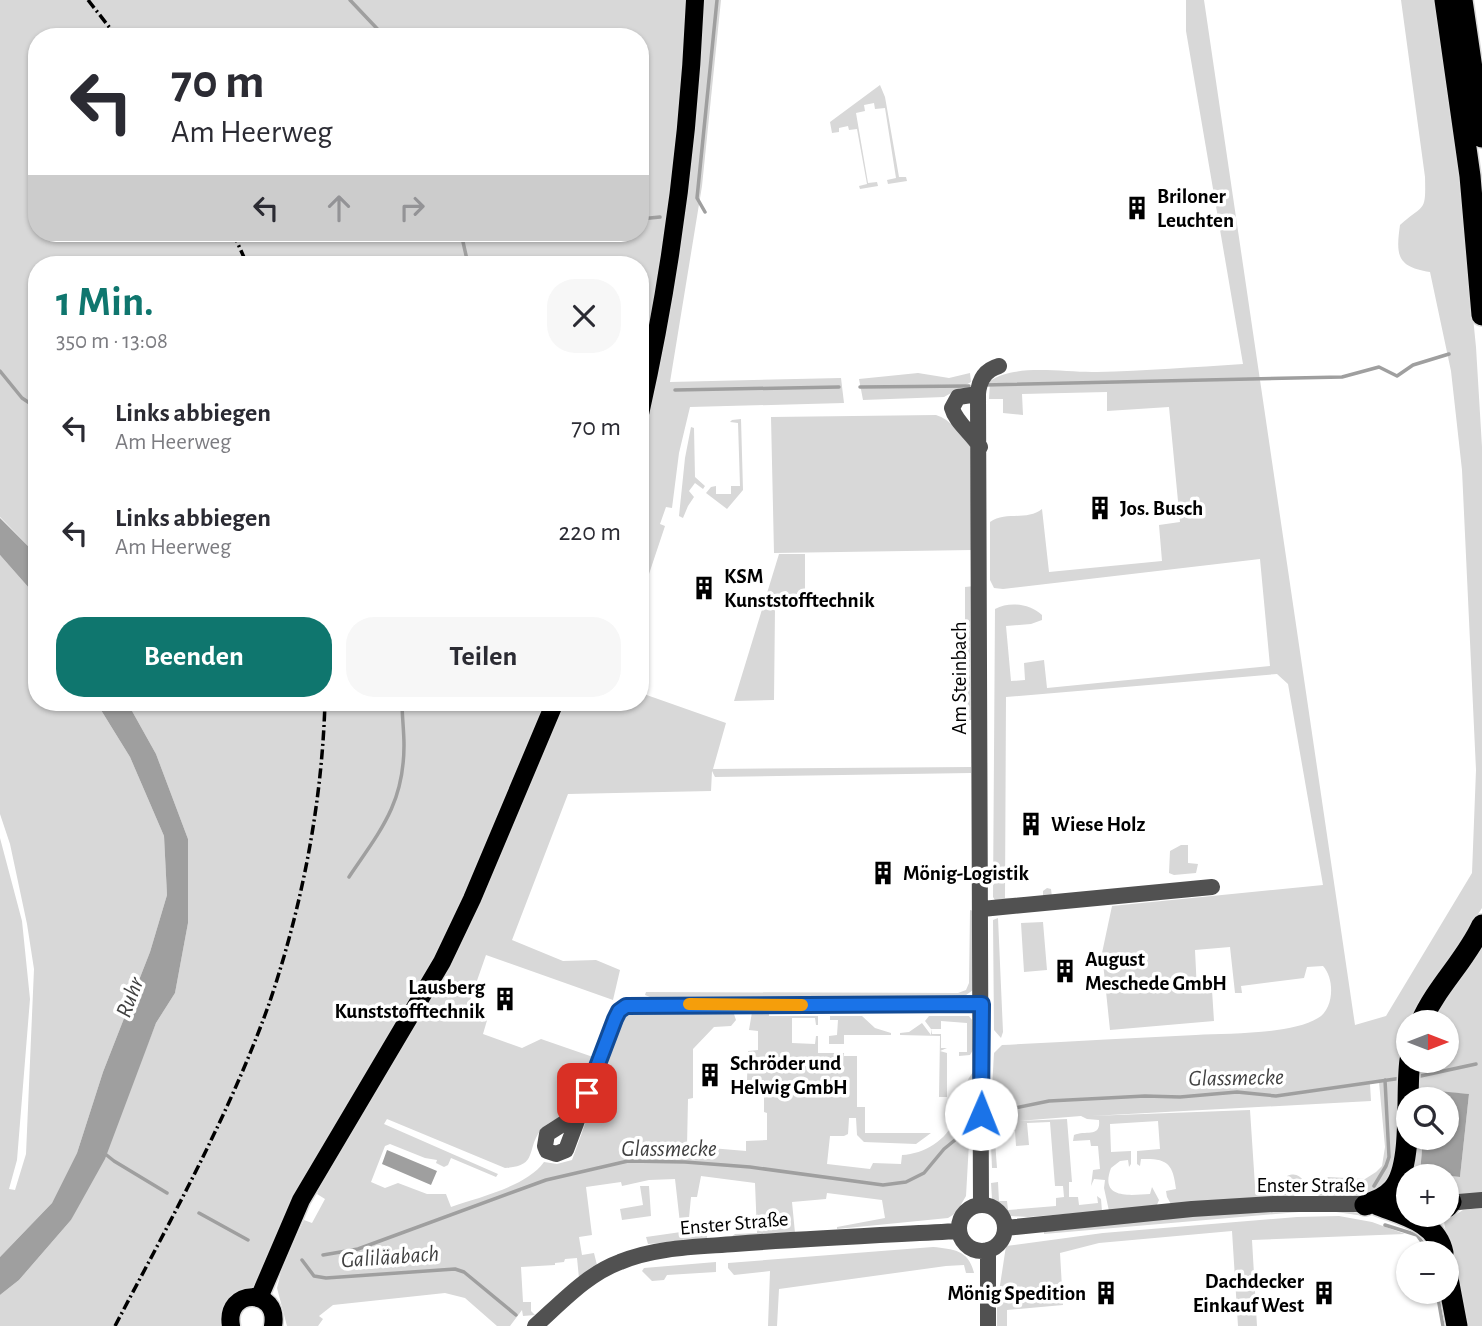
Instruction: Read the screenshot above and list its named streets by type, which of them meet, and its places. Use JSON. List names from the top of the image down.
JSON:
{
  "streets": {
    "street": ["Am Steinbach", "Enster Straße"]
  },
  "crossings": [
    ["Am Steinbach", "Enster Straße"]
  ],
  "water": ["Ruhr", "Glassmecke", "Galiläabach"],
  "places": {
    "building": [
      "Briloner Leuchten",
      "Jos. Busch",
      "KSM Kunststofftechnik",
      "Wiese Holz",
      "Mönig-Logistik",
      "August Meschede GmbH",
      "Lausberg Kunststofftechnik",
      "Schröder und Helwig GmbH",
      "Mönig Spedition",
      "Dachdecker Einkauf West"
    ]
  },
  "north": "right",
  "page": {
    "turn": ["70 m", "Am Heerweg"],
    "heading": ["1 Min.", "350 m · 13:08"],
    "list": [
      {
        "name": "Links abbiegen",
        "note": "Am Heerweg",
        "value": "70 m"
      },
      {
        "name": "Links abbiegen",
        "note": "Am Heerweg",
        "value": "220 m"
      }
    ],
    "buttons": ["Beenden", "Teilen"],
    "map_buttons": ["+", "−"]
  }
}
